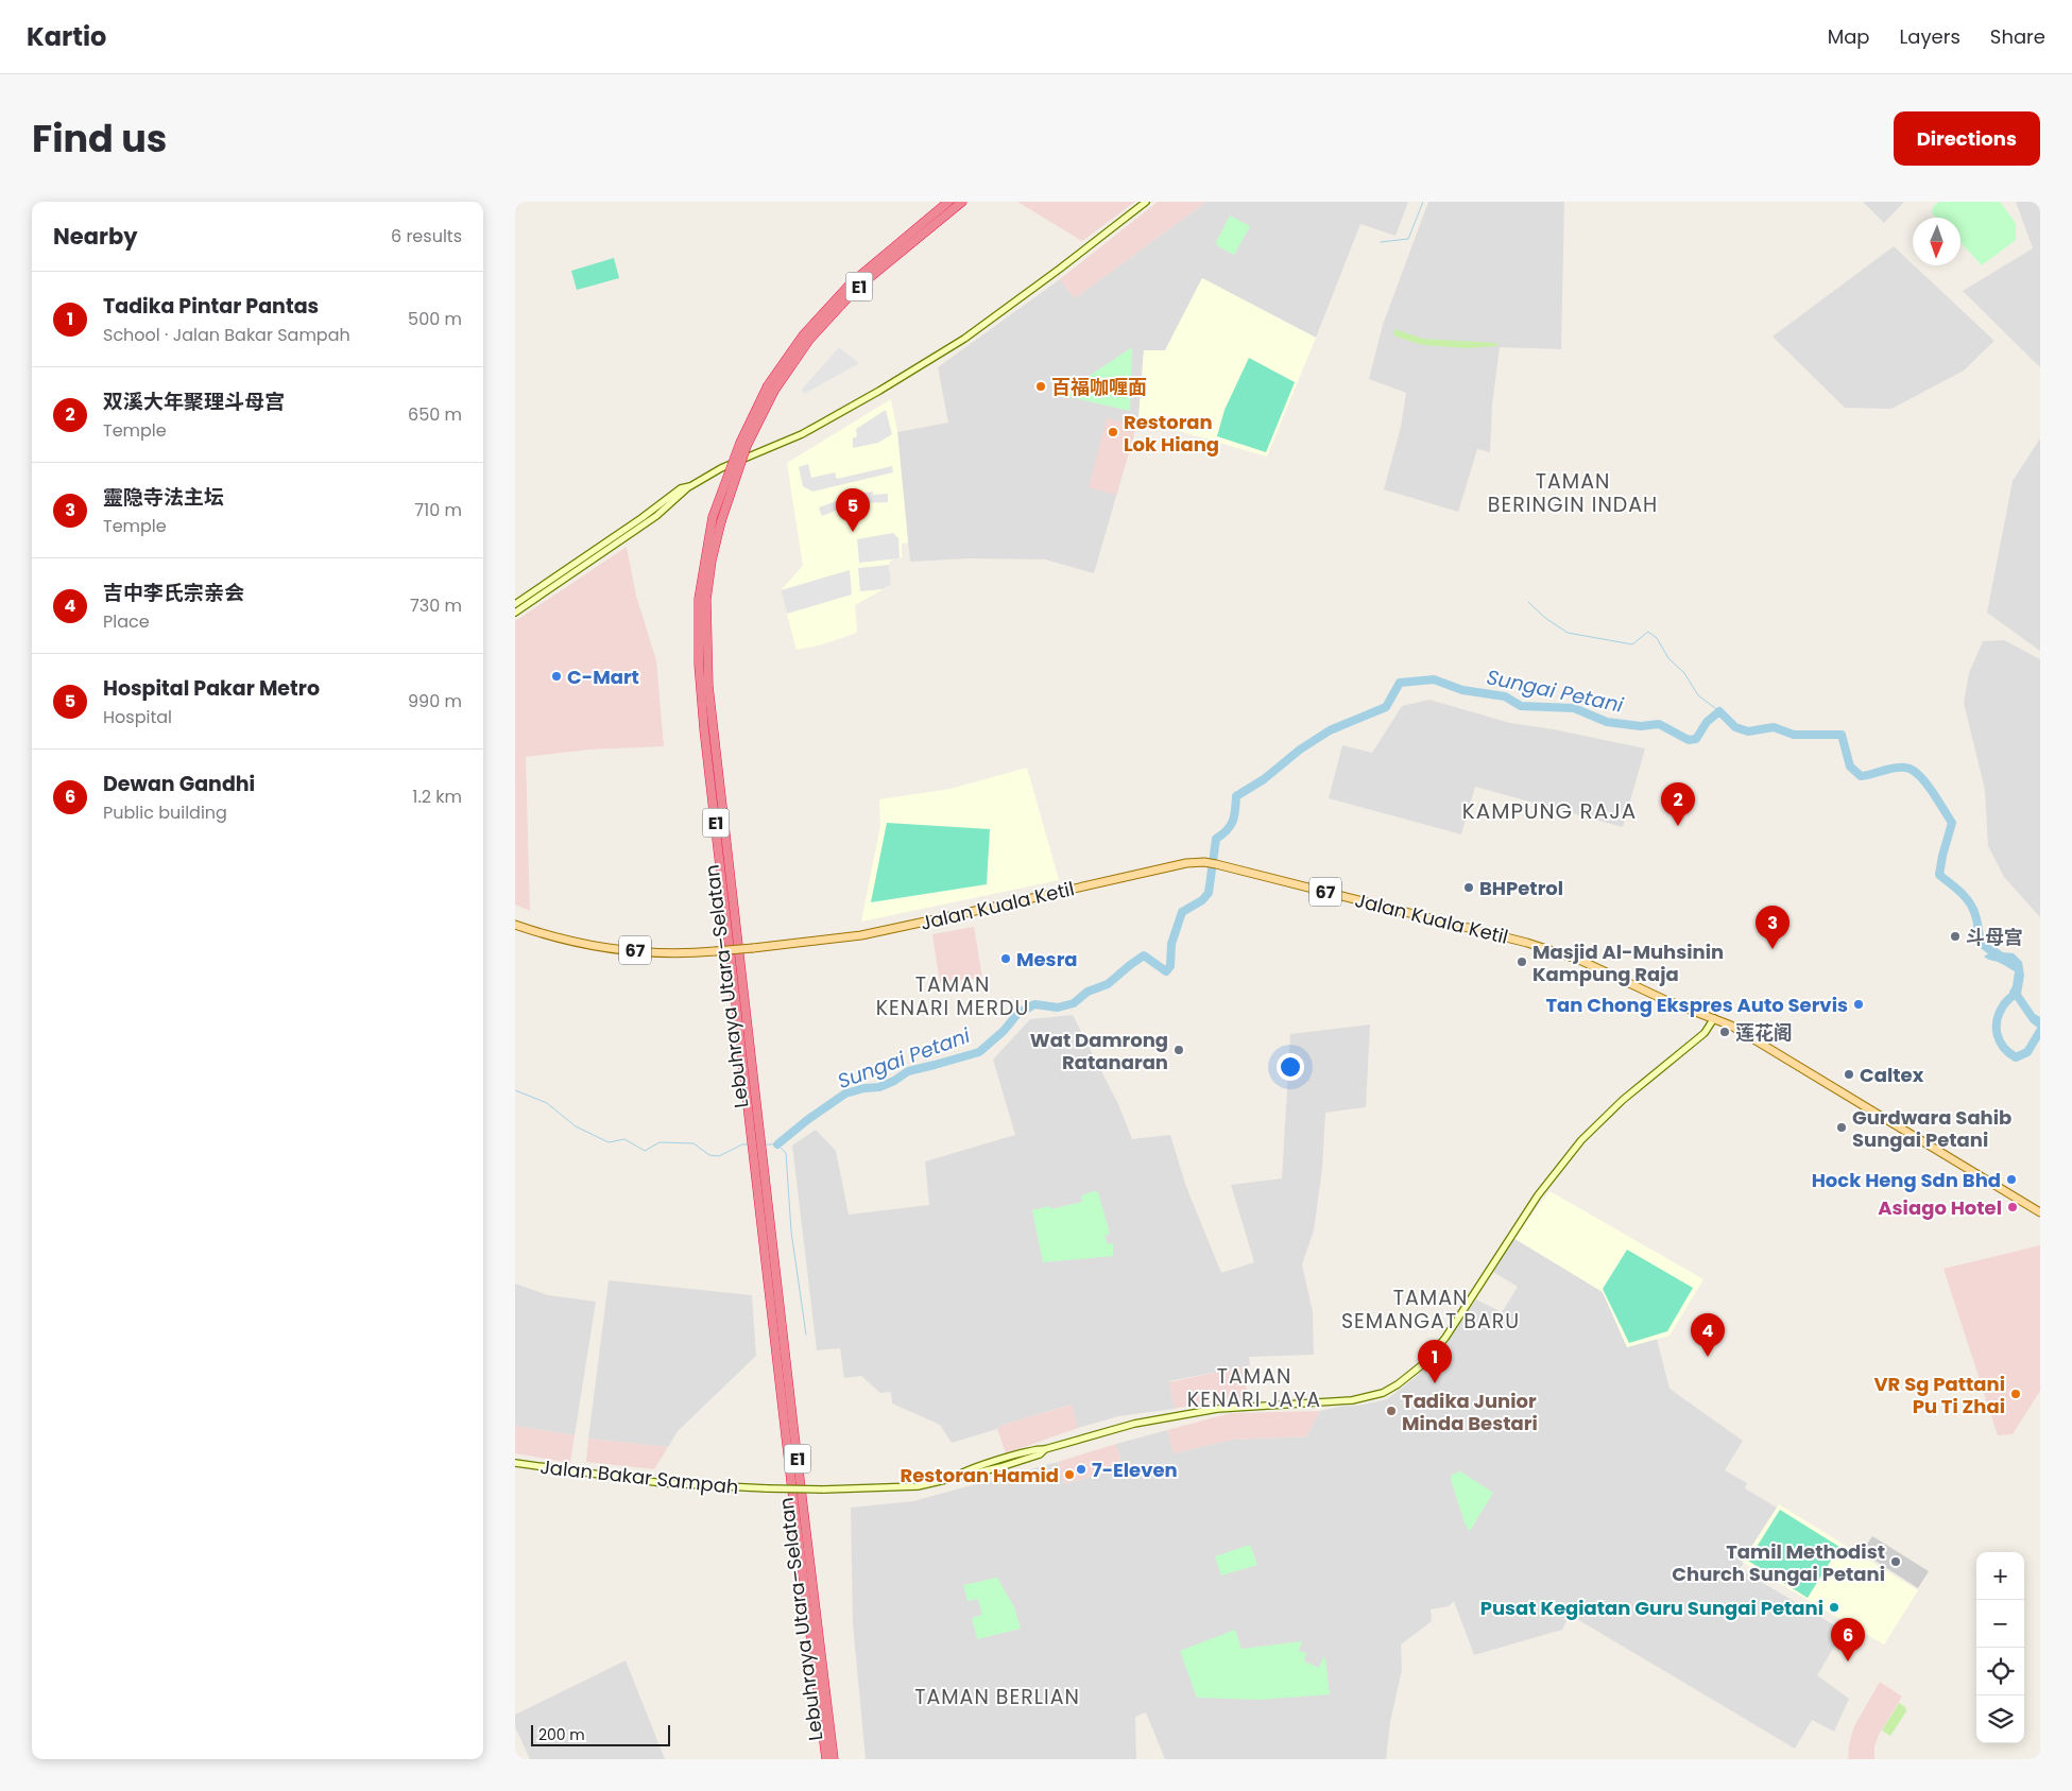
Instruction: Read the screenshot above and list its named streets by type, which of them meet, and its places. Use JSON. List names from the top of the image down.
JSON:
{
  "streets": {
    "highway": ["E1", "Lebuhraya Utara–Selatan"],
    "main road": ["67", "Jalan Kuala Ketil", "Jalan Bakar Sampah"]
  },
  "crossings": [
    ["Jalan Kuala Ketil", "Jalan Bakar Sampah"]
  ],
  "districts": [
    "TAMAN BERINGIN INDAH",
    "KAMPUNG RAJA",
    "TAMAN KENARI MERDU",
    "TAMAN SEMANGAT BARU",
    "TAMAN KENARI JAYA",
    "TAMAN BERLIAN"
  ],
  "water": ["Sungai Petani"],
  "places": [
    "百福咖喱面",
    "Restoran Lok Hiang",
    "C-Mart",
    "BHPetrol",
    "斗母宫",
    "Mesra",
    "Masjid Al-Muhsinin Kampung Raja",
    "Tan Chong Ekspres Auto Servis",
    "莲花阁",
    "Wat Damrong Ratanaran",
    "Caltex",
    "Gurdwara Sahib Sungai Petani",
    "Hock Heng Sdn Bhd",
    "Asiago Hotel",
    "VR Sg Pattani Pu Ti Zhai",
    "Tadika Junior Minda Bestari",
    "7-Eleven",
    "Restoran Hamid",
    "Tamil Methodist Church Sungai Petani",
    "Pusat Kegiatan Guru Sungai Petani"
  ],
  "scale_bar": "200 m",
  "north": "bottom",
  "page": {
    "header": "Kartio",
    "nav": ["Map", "Layers", "Share"],
    "title": "Find us",
    "buttons": "Directions",
    "heading": ["Nearby", "6 results"],
    "list": [
      {
        "mark": "1",
        "name": "Tadika Pintar Pantas",
        "note": "School · Jalan Bakar Sampah",
        "value": "500 m"
      },
      {
        "mark": "2",
        "name": "双溪大年聚理斗母宫",
        "note": "Temple",
        "value": "650 m"
      },
      {
        "mark": "3",
        "name": "靈隐寺法主坛",
        "note": "Temple",
        "value": "710 m"
      },
      {
        "mark": "4",
        "name": "吉中李氏宗亲会",
        "note": "Place",
        "value": "730 m"
      },
      {
        "mark": "5",
        "name": "Hospital Pakar Metro",
        "note": "Hospital",
        "value": "990 m"
      },
      {
        "mark": "6",
        "name": "Dewan Gandhi",
        "note": "Public building",
        "value": "1.2 km"
      }
    ],
    "pins": [
      "5",
      "2",
      "3",
      "4",
      "1",
      "6"
    ],
    "map_buttons": ["+", "−"],
    "scale": "200 m"
  }
}
